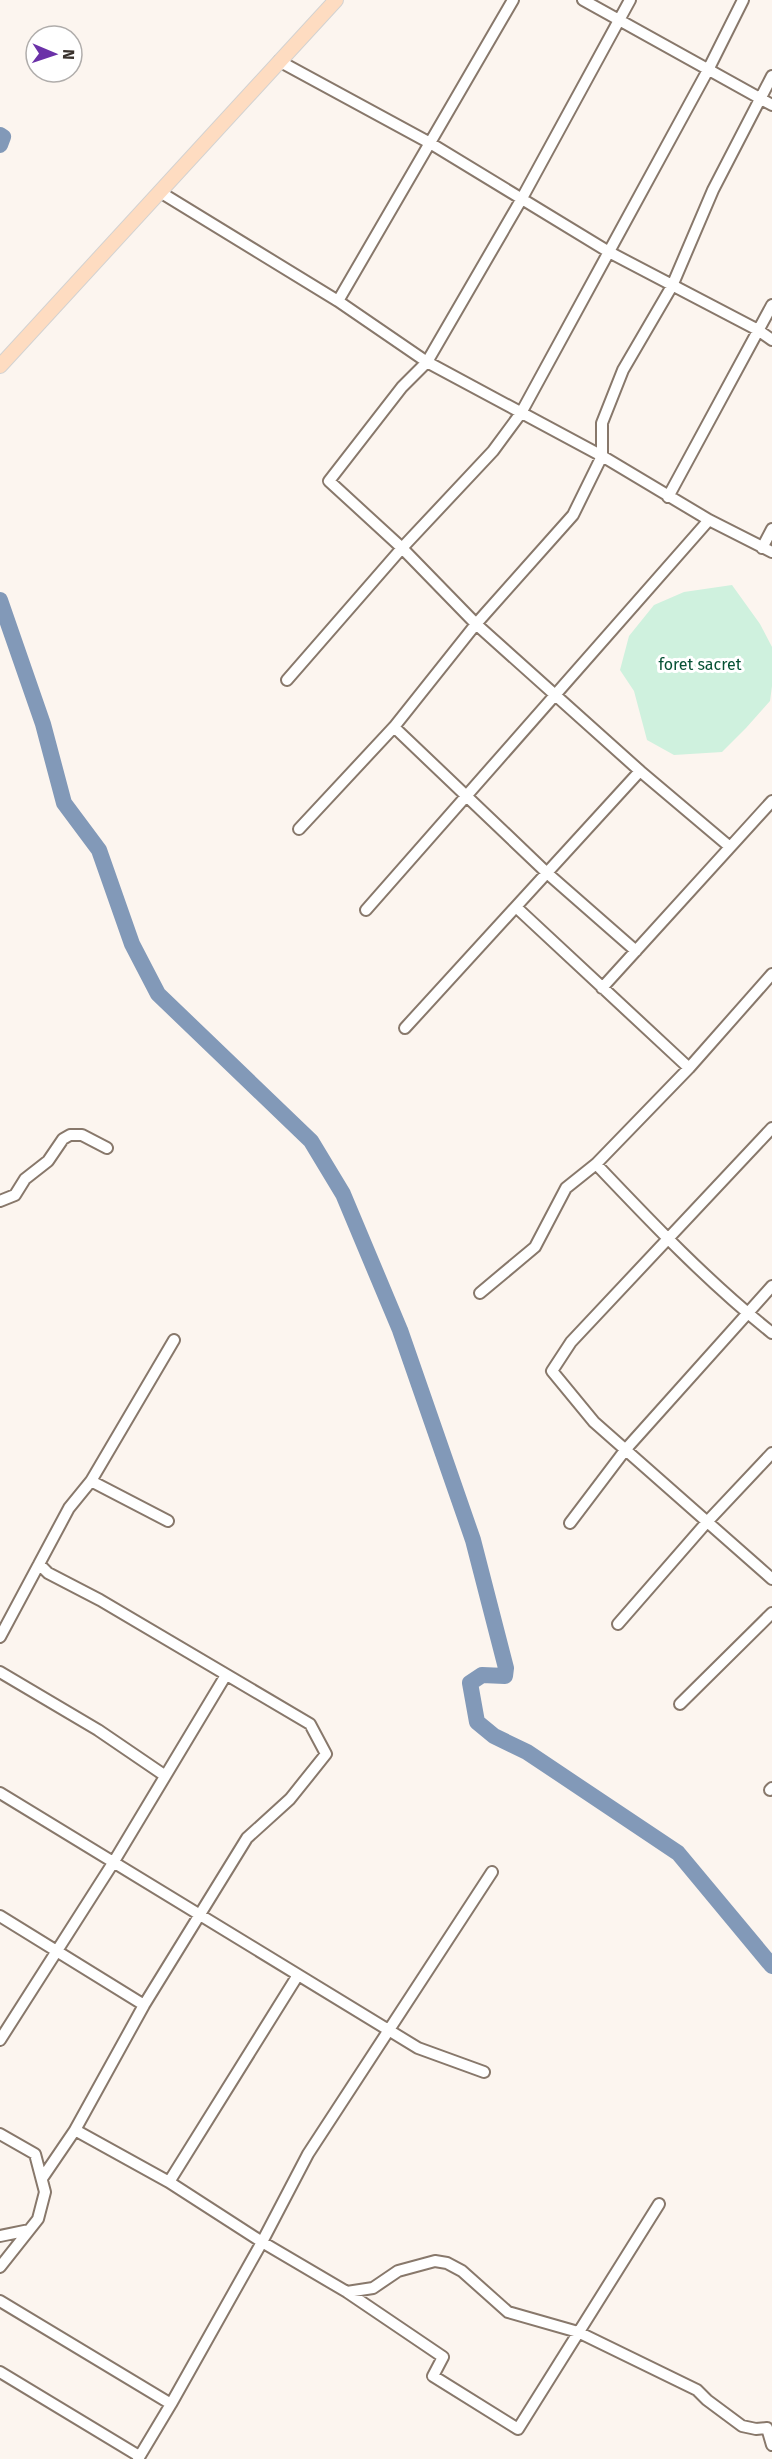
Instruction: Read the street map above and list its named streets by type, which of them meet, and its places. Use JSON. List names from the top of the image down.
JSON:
{
  "parks": ["foret sacret"],
  "north": "right"
}
